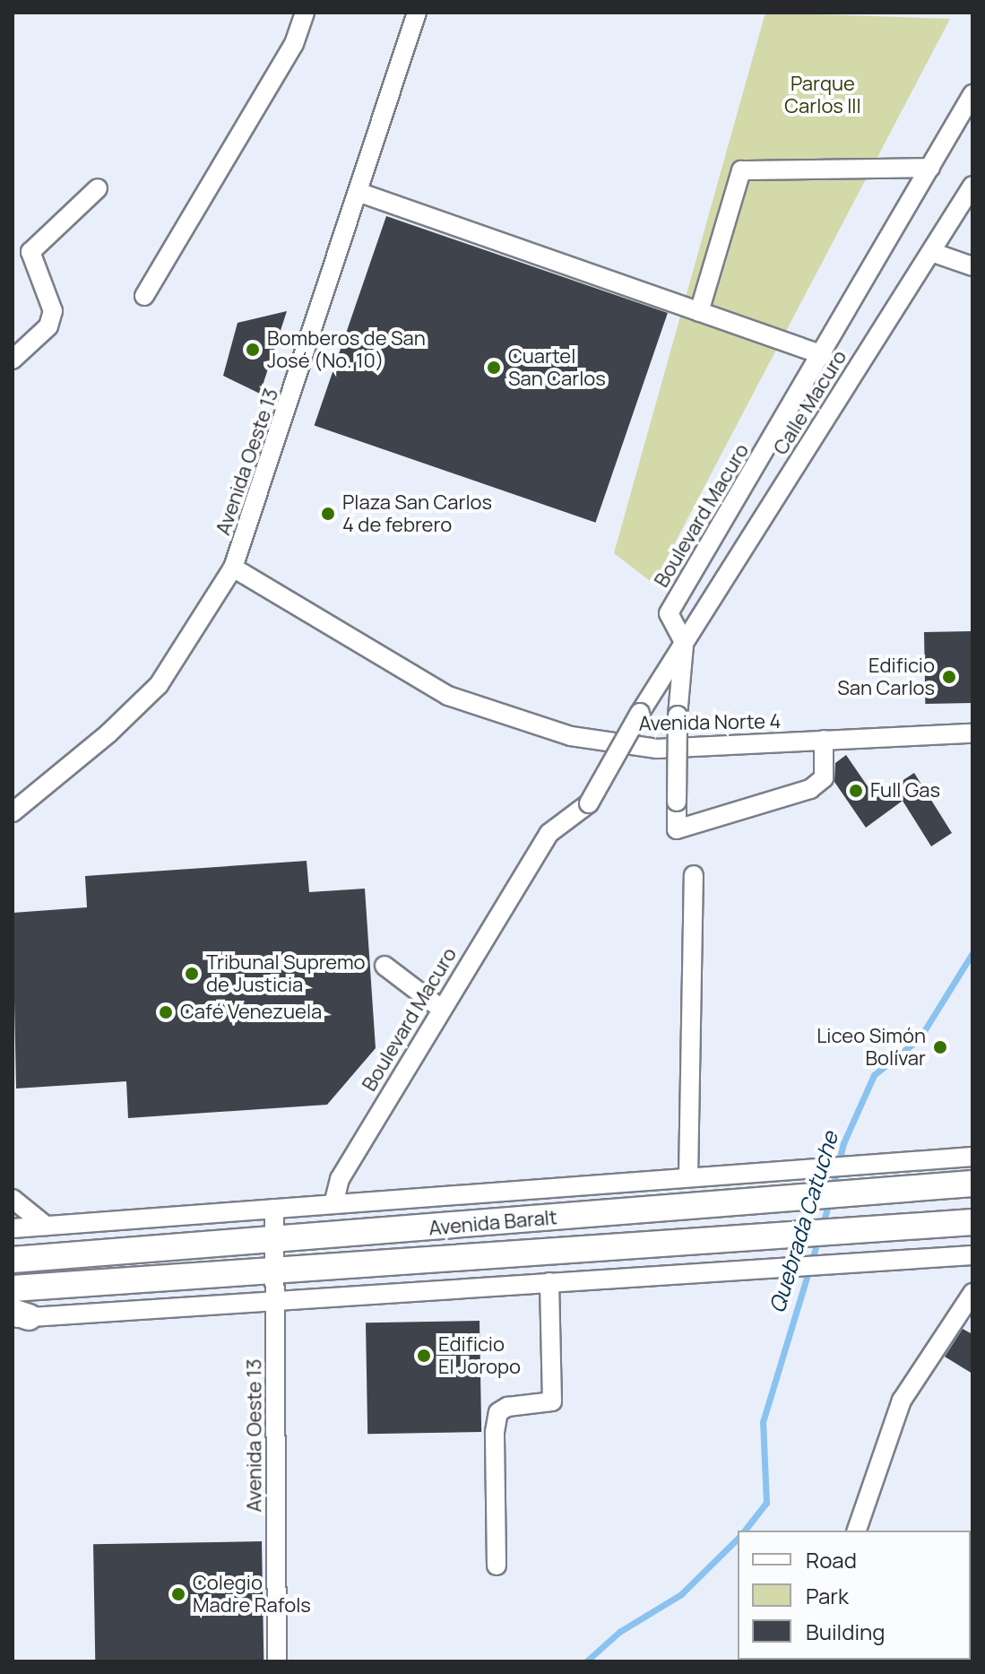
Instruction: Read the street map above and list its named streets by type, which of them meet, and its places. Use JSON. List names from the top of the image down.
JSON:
{
  "streets": {
    "main road": ["Avenida Baralt"],
    "street": [
      "Calle Macuro",
      "Avenida Oeste 13",
      "Boulevard Macuro",
      "Avenida Norte 4"
    ]
  },
  "crossings": [
    ["Calle Macuro", "Boulevard Macuro"],
    ["Avenida Oeste 13", "Avenida Norte 4"],
    ["Avenida Oeste 13", "Avenida Baralt"],
    ["Boulevard Macuro", "Avenida Baralt"]
  ],
  "water": ["Quebrada Catuche"],
  "parks": ["Parque Carlos III"],
  "places": [
    "Bomberos de San José (No. 10)",
    "Cuartel San Carlos",
    "Plaza San Carlos 4 de febrero",
    "Edificio San Carlos",
    "Full Gas",
    "Tribunal Supremo de Justicia",
    "Café Venezuela",
    "Liceo Simón Bolívar",
    "Edificio El Joropo",
    "Colegio Madre Rafols"
  ],
  "legend": ["Road", "Park", "Building"]
}
